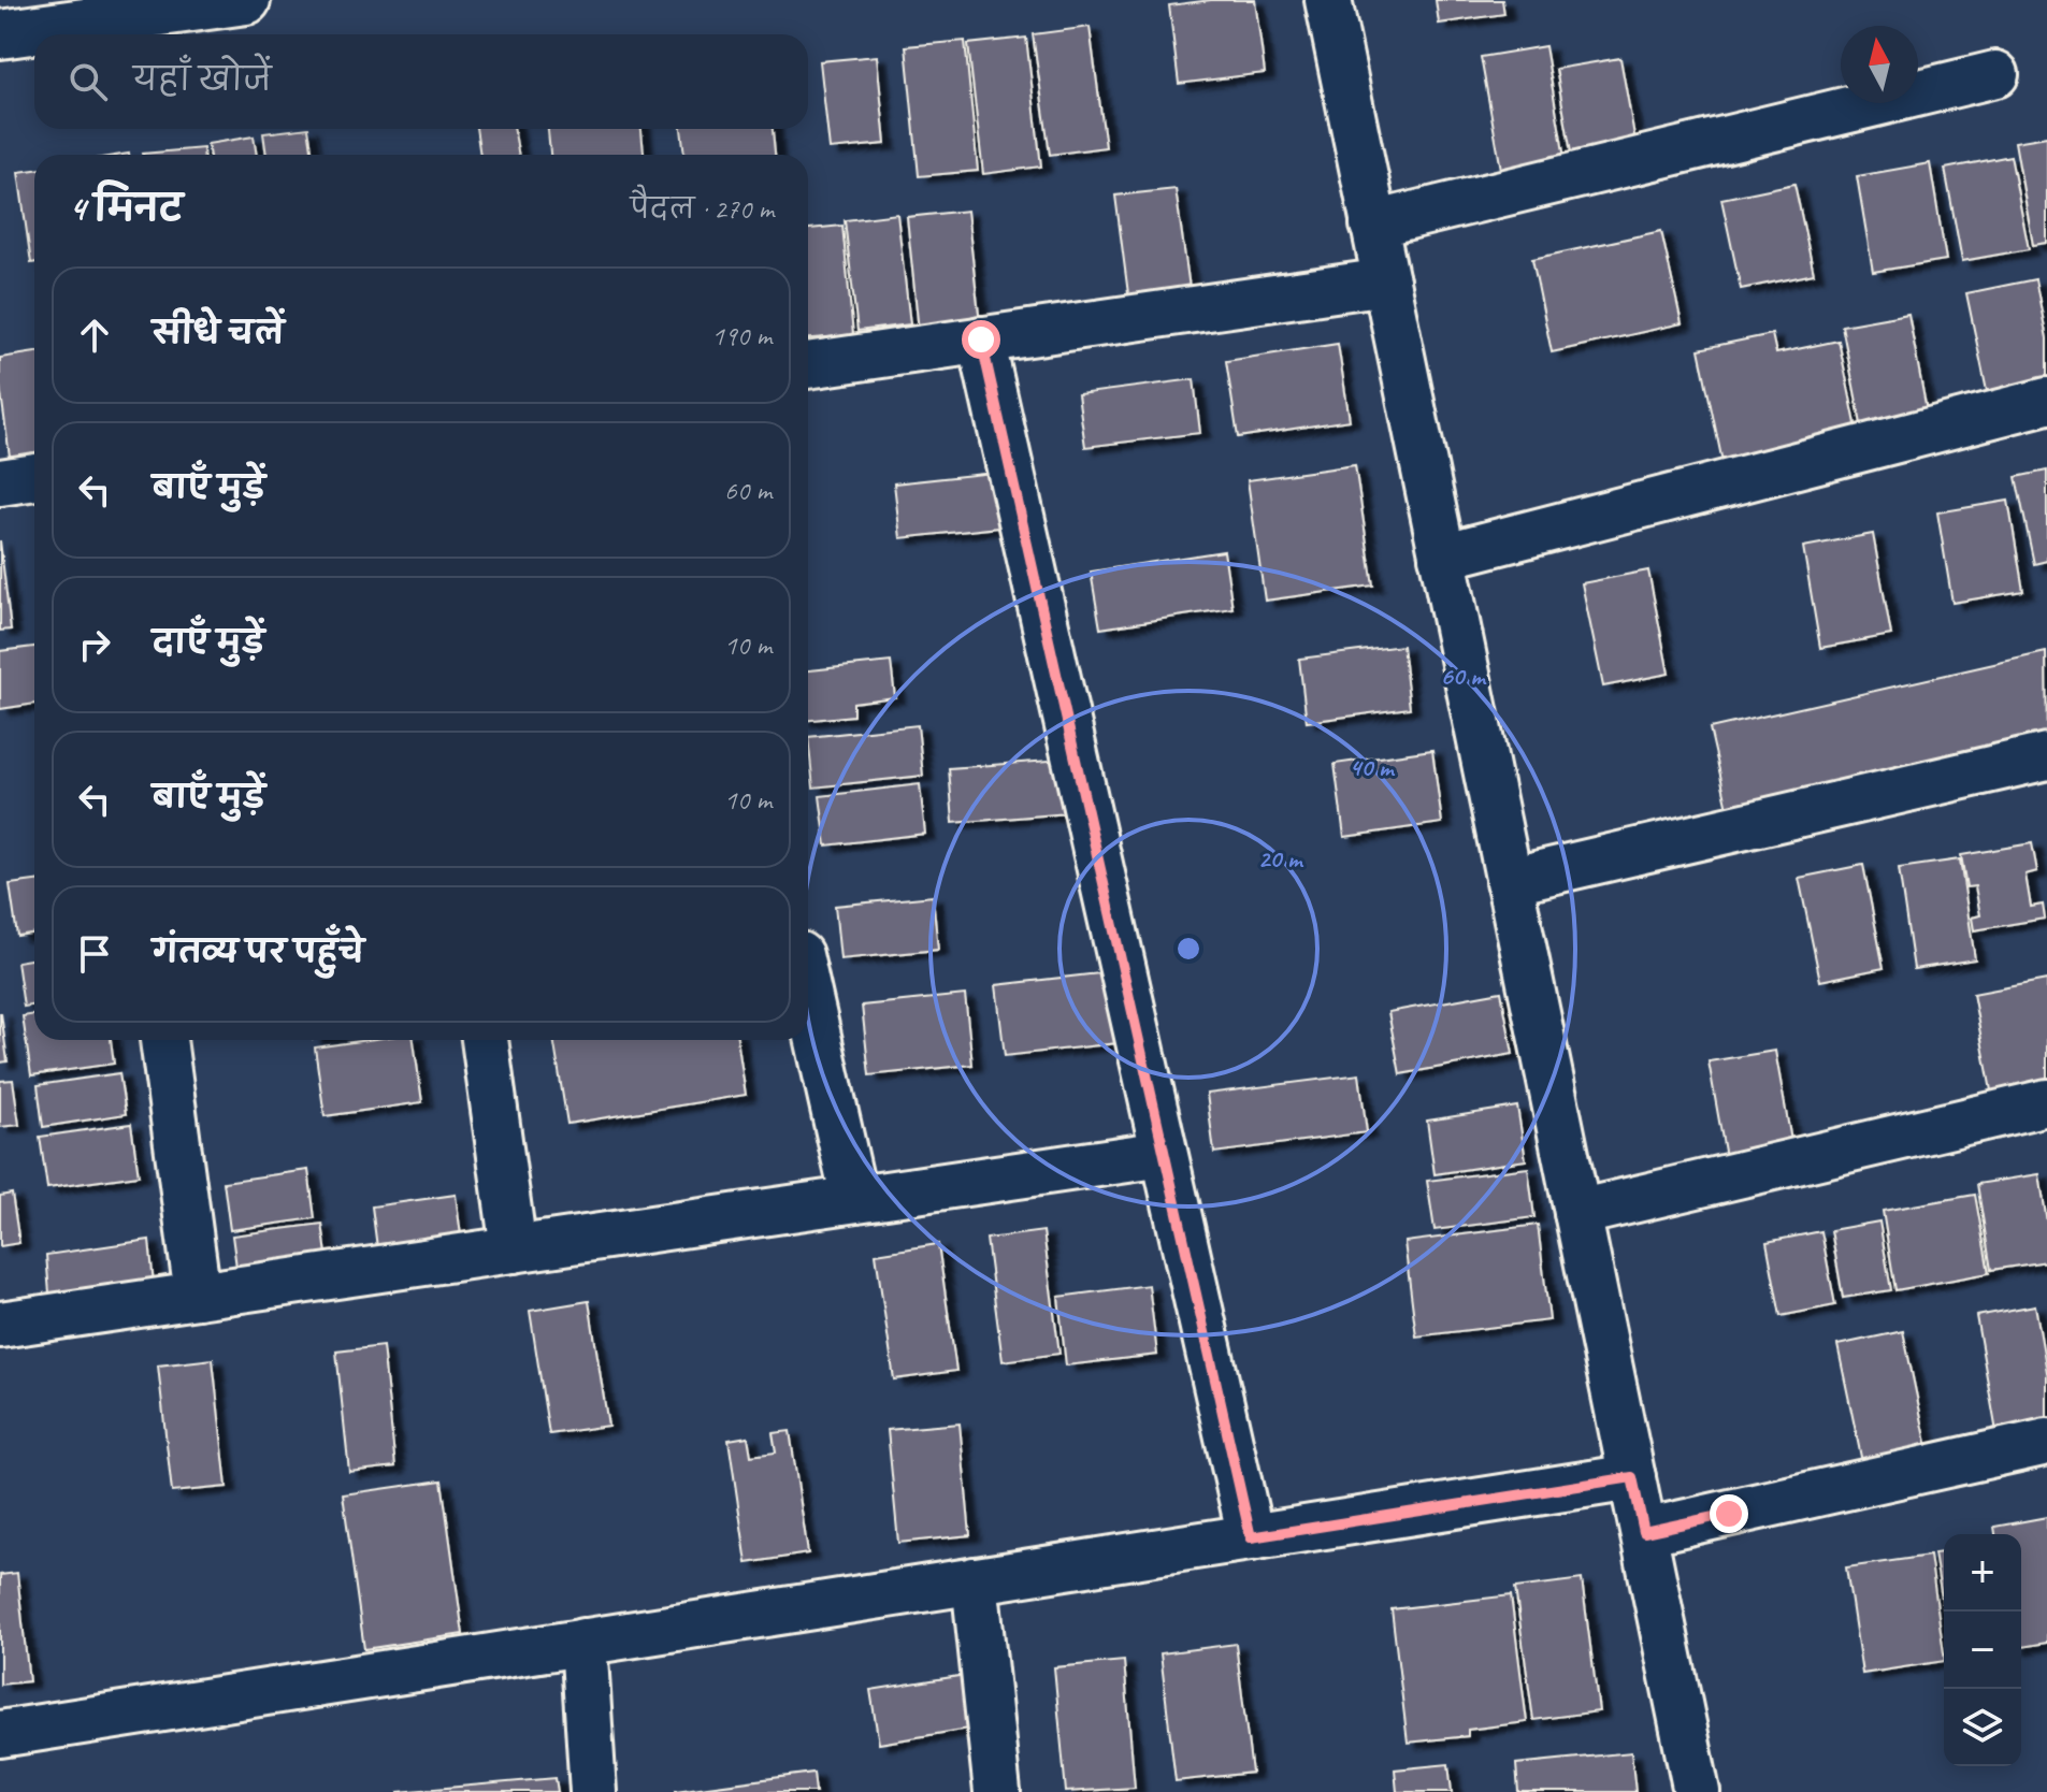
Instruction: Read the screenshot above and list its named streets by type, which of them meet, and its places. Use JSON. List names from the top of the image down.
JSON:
{
  "north": "top",
  "page": {
    "search": "यहाँ खोजें",
    "heading": ["4 मिनट", "पैदल · 270 m"],
    "list": [
      ["सीधे चलें", "190 m"],
      ["बाएँ मुड़ें", "60 m"],
      ["दाएँ मुड़ें", "10 m"],
      ["बाएँ मुड़ें", "10 m"],
      "गंतव्य पर पहुँचे"
    ],
    "map_buttons": ["+", "−"]
  },
  "rings": ["60 m", "40 m", "20 m"]
}
